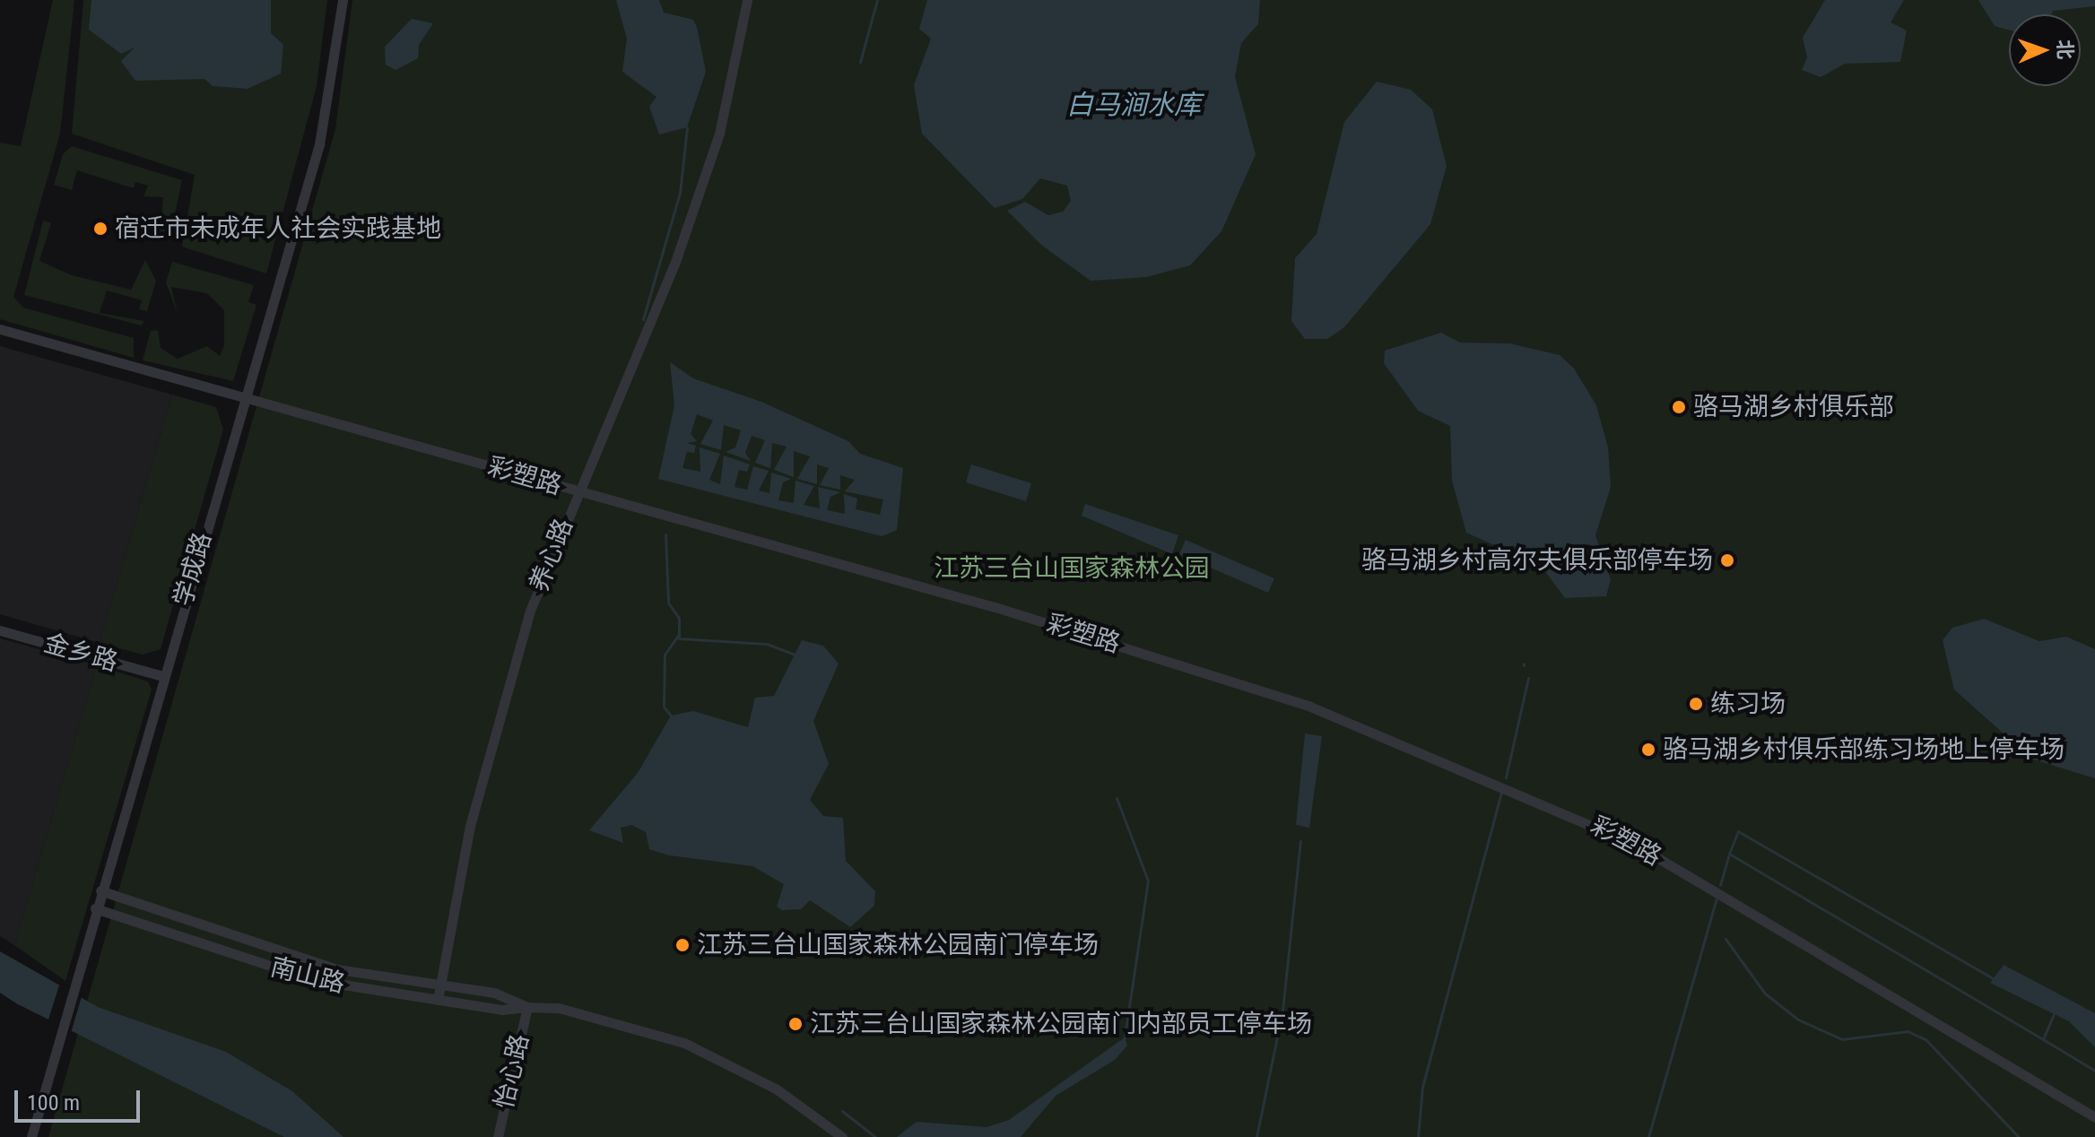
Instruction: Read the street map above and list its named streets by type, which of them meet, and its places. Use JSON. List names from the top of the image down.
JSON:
{
  "streets": {
    "street": [
      "彩塑路",
      "养心路",
      "学成路",
      "金乡路",
      "南山路",
      "怡心路"
    ]
  },
  "crossings": [
    ["彩塑路", "养心路"],
    ["彩塑路", "学成路"],
    ["养心路", "南山路"],
    ["学成路", "金乡路"],
    ["学成路", "南山路"],
    ["南山路", "怡心路"]
  ],
  "water": ["白马涧水库"],
  "parks": ["江苏三台山国家森林公园"],
  "places": [
    "宿迁市未成年人社会实践基地",
    "骆马湖乡村俱乐部",
    "骆马湖乡村高尔夫俱乐部停车场",
    "练习场",
    "骆马湖乡村俱乐部练习场地上停车场",
    "江苏三台山国家森林公园南门停车场",
    "江苏三台山国家森林公园南门内部员工停车场"
  ],
  "scale_bar": "100 m",
  "north": "right"
}
